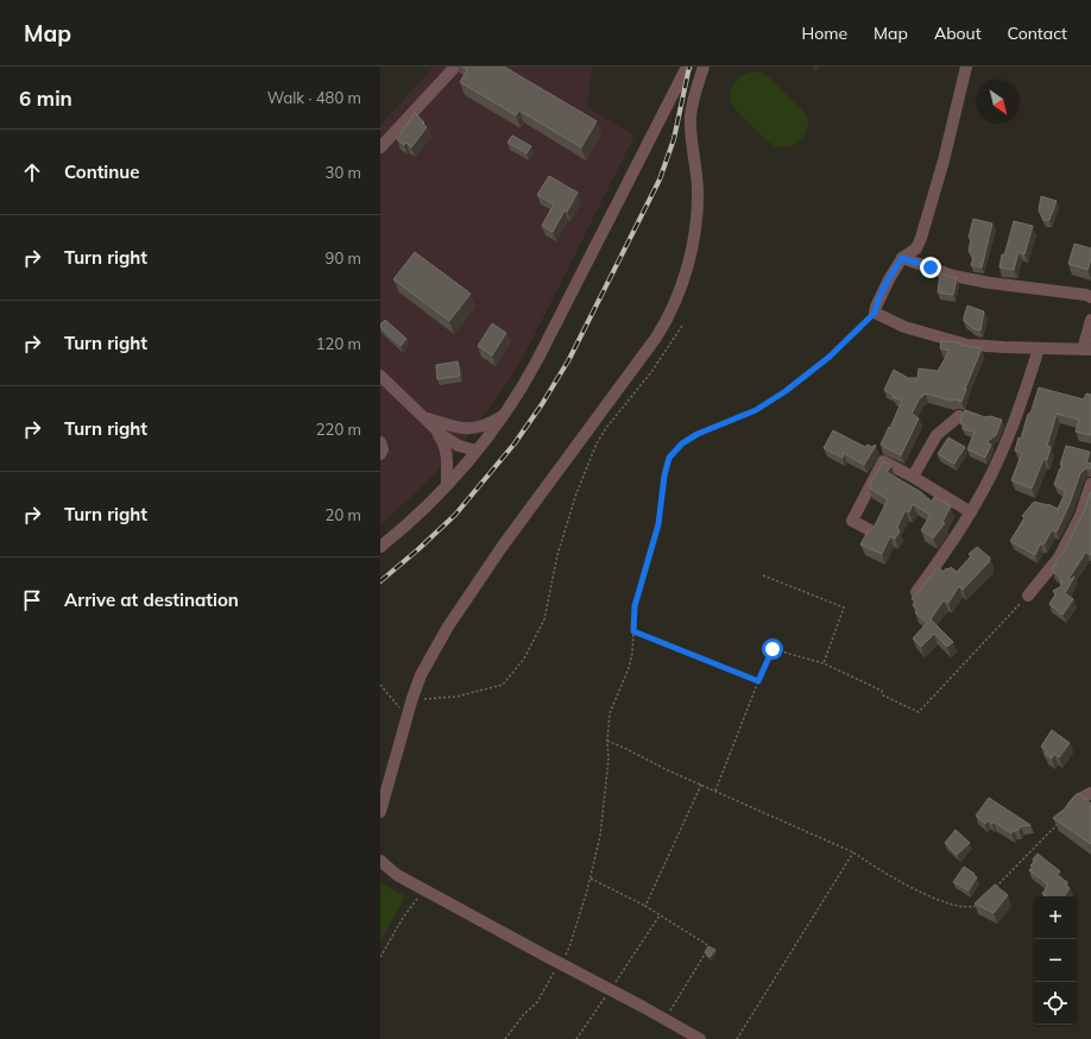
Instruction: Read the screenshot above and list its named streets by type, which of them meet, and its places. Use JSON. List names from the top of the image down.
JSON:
{
  "north": "bottom right",
  "page": {
    "header": "Map",
    "nav": [
      "Home",
      "Map",
      "About",
      "Contact"
    ],
    "heading": ["6 min", "Walk · 480 m"],
    "list": [
      ["Continue", "30 m"],
      ["Turn right", "90 m"],
      ["Turn right", "120 m"],
      ["Turn right", "220 m"],
      ["Turn right", "20 m"],
      "Arrive at destination"
    ],
    "map_buttons": ["+", "−"]
  }
}
